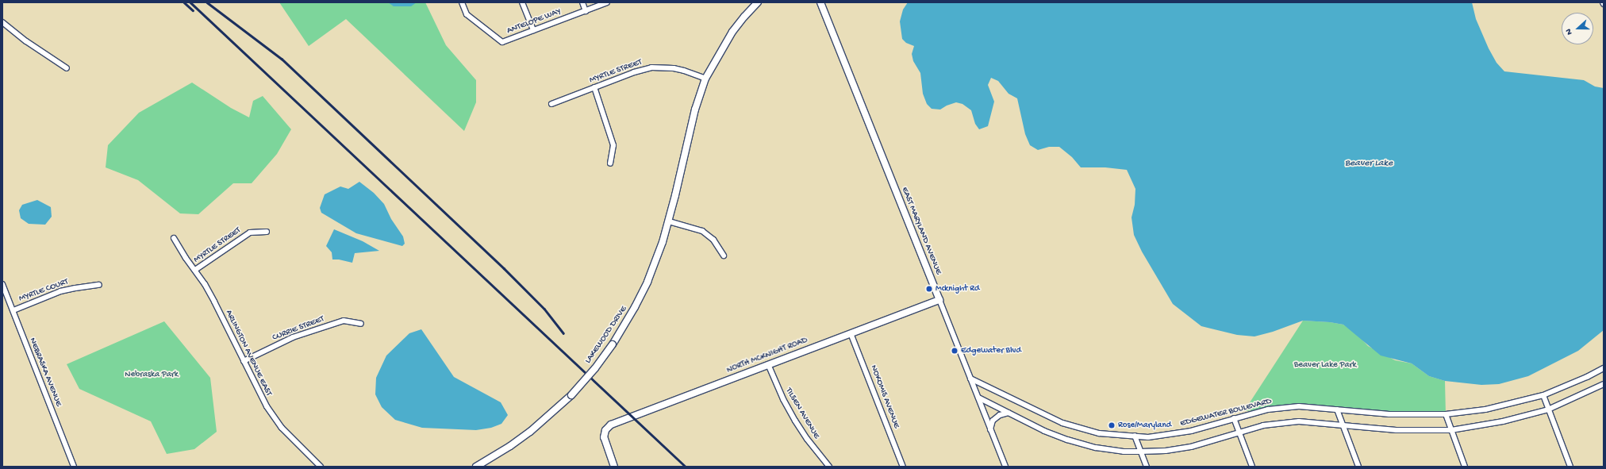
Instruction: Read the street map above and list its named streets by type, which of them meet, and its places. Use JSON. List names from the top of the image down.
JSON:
{
  "streets": {
    "street": [
      "ANTELOPE WAY",
      "MYRTLE STREET",
      "EAST MARYLAND AVENUE",
      "MYRTLE COURT",
      "CURRIE STREET",
      "LAKEWOOD DRIVE",
      "ARLINGTON AVENUE EAST",
      "NORTH MCKNIGHT ROAD",
      "NEBRASKA AVENUE",
      "NOKOMIS AVENUE",
      "EDGEWATER BOULEVARD",
      "TILSEN AVENUE"
    ]
  },
  "crossings": [
    ["MYRTLE STREET", "LAKEWOOD DRIVE"],
    ["MYRTLE STREET", "ARLINGTON AVENUE EAST"],
    ["EAST MARYLAND AVENUE", "NORTH MCKNIGHT ROAD"],
    ["EAST MARYLAND AVENUE", "EDGEWATER BOULEVARD"],
    ["MYRTLE COURT", "NEBRASKA AVENUE"],
    ["CURRIE STREET", "ARLINGTON AVENUE EAST"],
    ["NORTH MCKNIGHT ROAD", "NOKOMIS AVENUE"],
    ["NORTH MCKNIGHT ROAD", "TILSEN AVENUE"]
  ],
  "water": ["Beaver Lake"],
  "parks": ["Beaver Lake Park", "Nebraska Park"],
  "places": ["Mcknight Rd", "Edgewater Blvd", "Rose/Maryland"],
  "north": "left"
}
